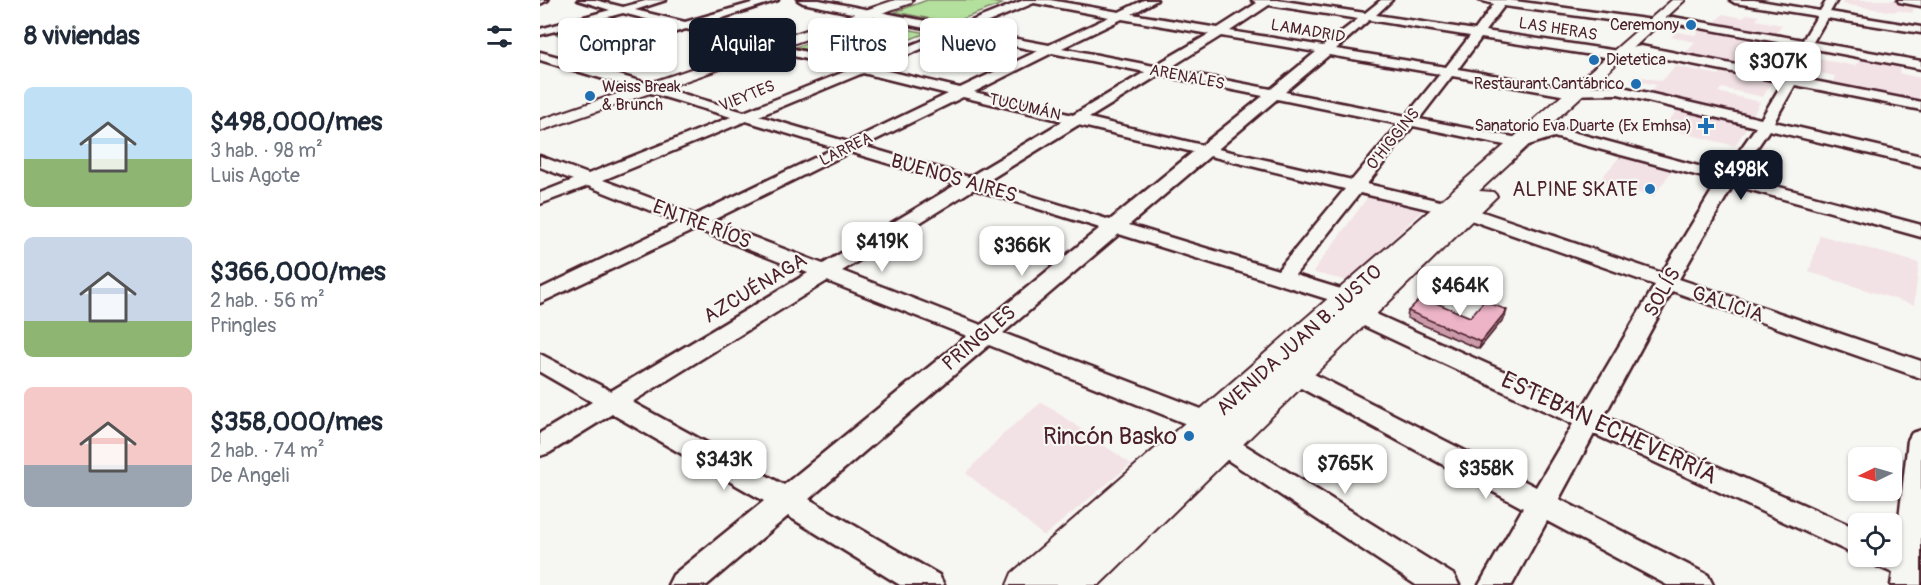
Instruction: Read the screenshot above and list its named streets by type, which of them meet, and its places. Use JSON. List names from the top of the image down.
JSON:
{
  "streets": {
    "main road": ["AVENIDA JUAN B. JUSTO"],
    "street": [
      "LAS HERAS",
      "LAMADRID",
      "ARENALES",
      "VIEYTES",
      "TUCUMÁN",
      "O'HIGGINS",
      "LARREA",
      "BUENOS AIRES",
      "ENTRE RÍOS",
      "AZCUÉNAGA",
      "SOLÍS",
      "GALICIA",
      "PRINGLES",
      "ESTEBAN ECHEVERRÍA"
    ]
  },
  "crossings": [
    ["LAS HERAS", "O'HIGGINS"],
    ["LAS HERAS", "AZCUÉNAGA"],
    ["LAS HERAS", "PRINGLES"],
    ["LAS HERAS", "AVENIDA JUAN B. JUSTO"],
    ["LAMADRID", "VIEYTES"],
    ["LAMADRID", "O'HIGGINS"],
    ["LAMADRID", "LARREA"],
    ["LAMADRID", "AZCUÉNAGA"],
    ["LAMADRID", "SOLÍS"],
    ["LAMADRID", "PRINGLES"],
    ["LAMADRID", "AVENIDA JUAN B. JUSTO"],
    ["ARENALES", "O'HIGGINS"],
    ["ARENALES", "LARREA"],
    ["ARENALES", "AZCUÉNAGA"],
    ["ARENALES", "PRINGLES"],
    ["ARENALES", "AVENIDA JUAN B. JUSTO"],
    ["VIEYTES", "BUENOS AIRES"],
    ["VIEYTES", "ENTRE RÍOS"],
    ["TUCUMÁN", "O'HIGGINS"],
    ["TUCUMÁN", "LARREA"],
    ["TUCUMÁN", "AZCUÉNAGA"],
    ["TUCUMÁN", "GALICIA"],
    ["TUCUMÁN", "PRINGLES"],
    ["TUCUMÁN", "AVENIDA JUAN B. JUSTO"],
    ["O'HIGGINS", "BUENOS AIRES"],
    ["LARREA", "BUENOS AIRES"],
    ["LARREA", "ENTRE RÍOS"],
    ["BUENOS AIRES", "AZCUÉNAGA"],
    ["BUENOS AIRES", "PRINGLES"],
    ["BUENOS AIRES", "AVENIDA JUAN B. JUSTO"],
    ["BUENOS AIRES", "ESTEBAN ECHEVERRÍA"],
    ["ENTRE RÍOS", "AZCUÉNAGA"],
    ["ENTRE RÍOS", "PRINGLES"],
    ["ENTRE RÍOS", "AVENIDA JUAN B. JUSTO"],
    ["SOLÍS", "GALICIA"],
    ["SOLÍS", "ESTEBAN ECHEVERRÍA"],
    ["GALICIA", "AVENIDA JUAN B. JUSTO"],
    ["AVENIDA JUAN B. JUSTO", "ESTEBAN ECHEVERRÍA"]
  ],
  "places": {
    "other": [
      "Ceremony",
      "Dietetica",
      "Restaurant Cantábrico",
      "Weiss Break & Brunch",
      "ALPINE SKATE",
      "Rincón Basko"
    ],
    "health": ["Sanatorio Eva Duarte (Ex Emhsa)"]
  },
  "north": "left",
  "page": {
    "heading": "8 viviendas",
    "chip": [
      "Comprar",
      "Alquilar",
      "Filtros",
      "Nuevo"
    ],
    "price": [
      "$307K",
      "$498K",
      "$419K",
      "$366K",
      "$464K",
      "$343K",
      "$765K",
      "$358K"
    ],
    "list": [
      {
        "name": "$498,000/mes",
        "note": "3 hab. · 98 m² · Luis Agote"
      },
      {
        "name": "$366,000/mes",
        "note": "2 hab. · 56 m² · Pringles"
      },
      {
        "name": "$358,000/mes",
        "note": "2 hab. · 74 m² · De Angeli"
      }
    ]
  }
}
